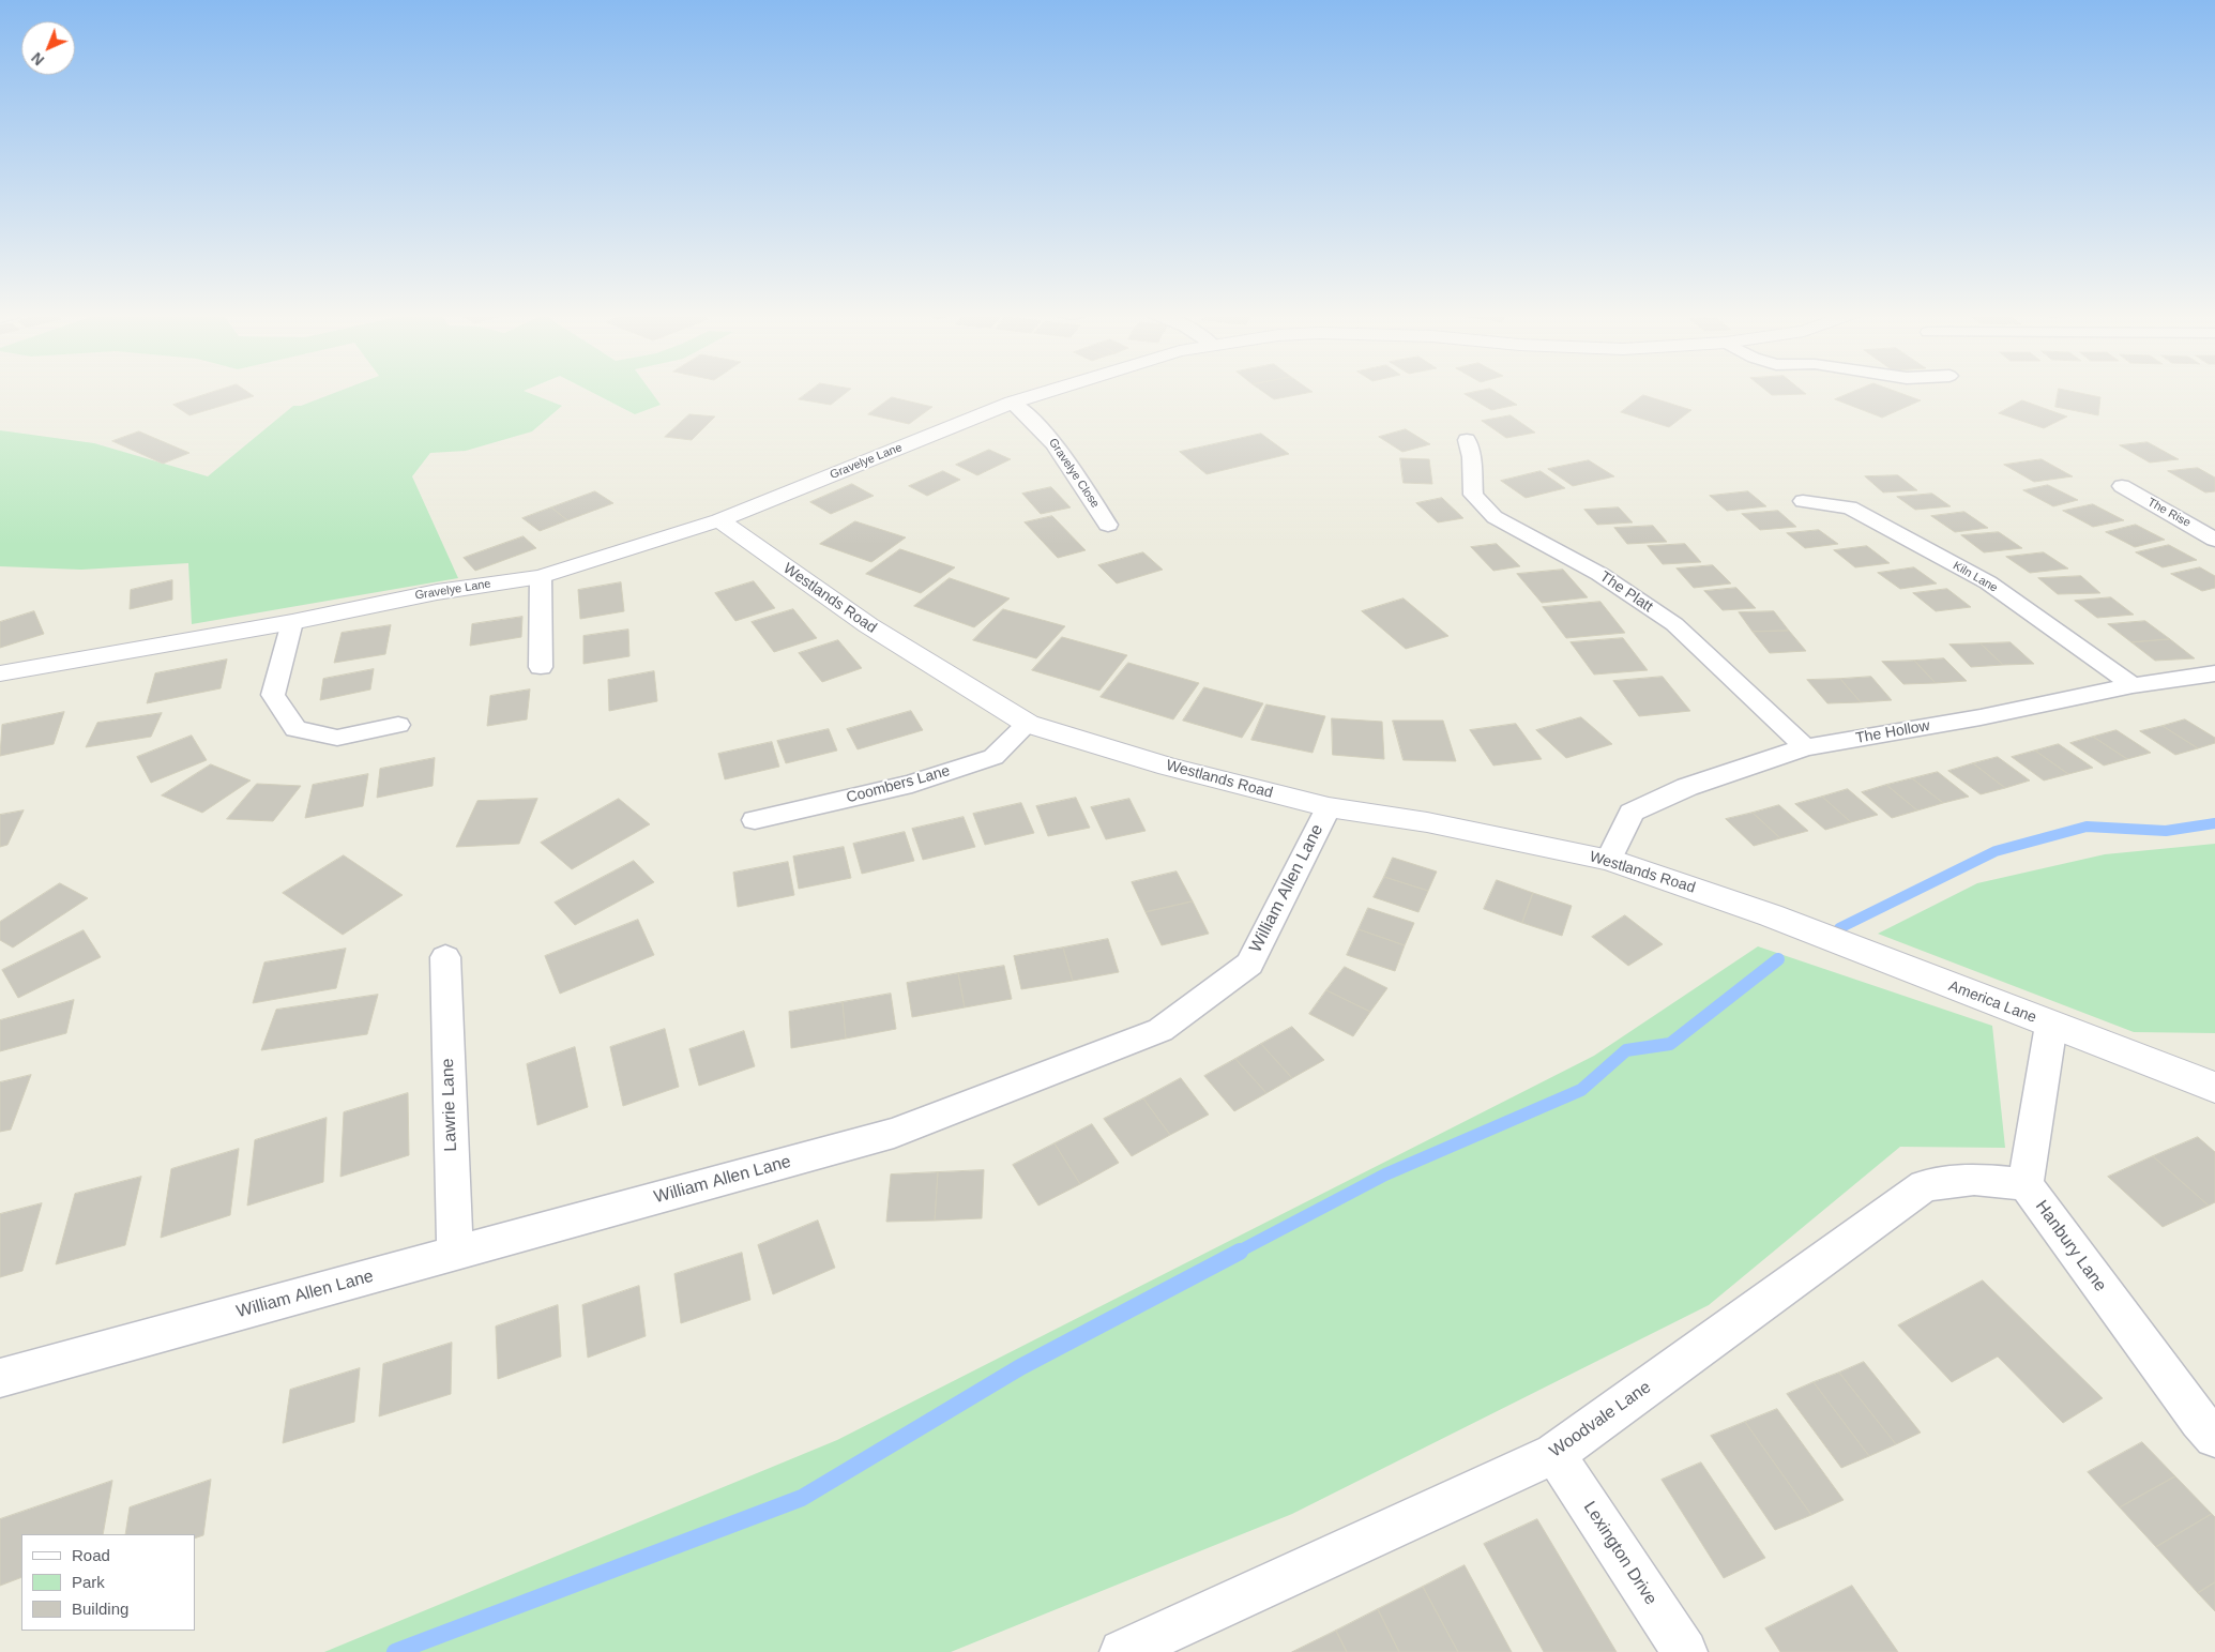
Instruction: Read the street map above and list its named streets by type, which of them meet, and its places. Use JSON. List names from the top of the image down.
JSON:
{
  "streets": {
    "street": [
      "Gravelye Lane",
      "Gravelye Close",
      "The Rise",
      "Kiln Lane",
      "The Platt",
      "Westlands Road",
      "The Hollow",
      "Coombers Lane",
      "William Allen Lane",
      "America Lane",
      "Lawrie Lane",
      "Hanbury Lane",
      "Woodvale Lane",
      "Lexington Drive"
    ]
  },
  "crossings": [
    ["Gravelye Lane", "Gravelye Close"],
    ["Gravelye Lane", "Westlands Road"],
    ["Kiln Lane", "The Hollow"],
    ["The Platt", "The Hollow"],
    ["Westlands Road", "The Hollow"],
    ["Westlands Road", "Coombers Lane"],
    ["Westlands Road", "William Allen Lane"],
    ["Westlands Road", "America Lane"],
    ["William Allen Lane", "Lawrie Lane"],
    ["Hanbury Lane", "Woodvale Lane"],
    ["Woodvale Lane", "Lexington Drive"]
  ],
  "legend": ["Road", "Park", "Building"],
  "north": "bottom left"
}
